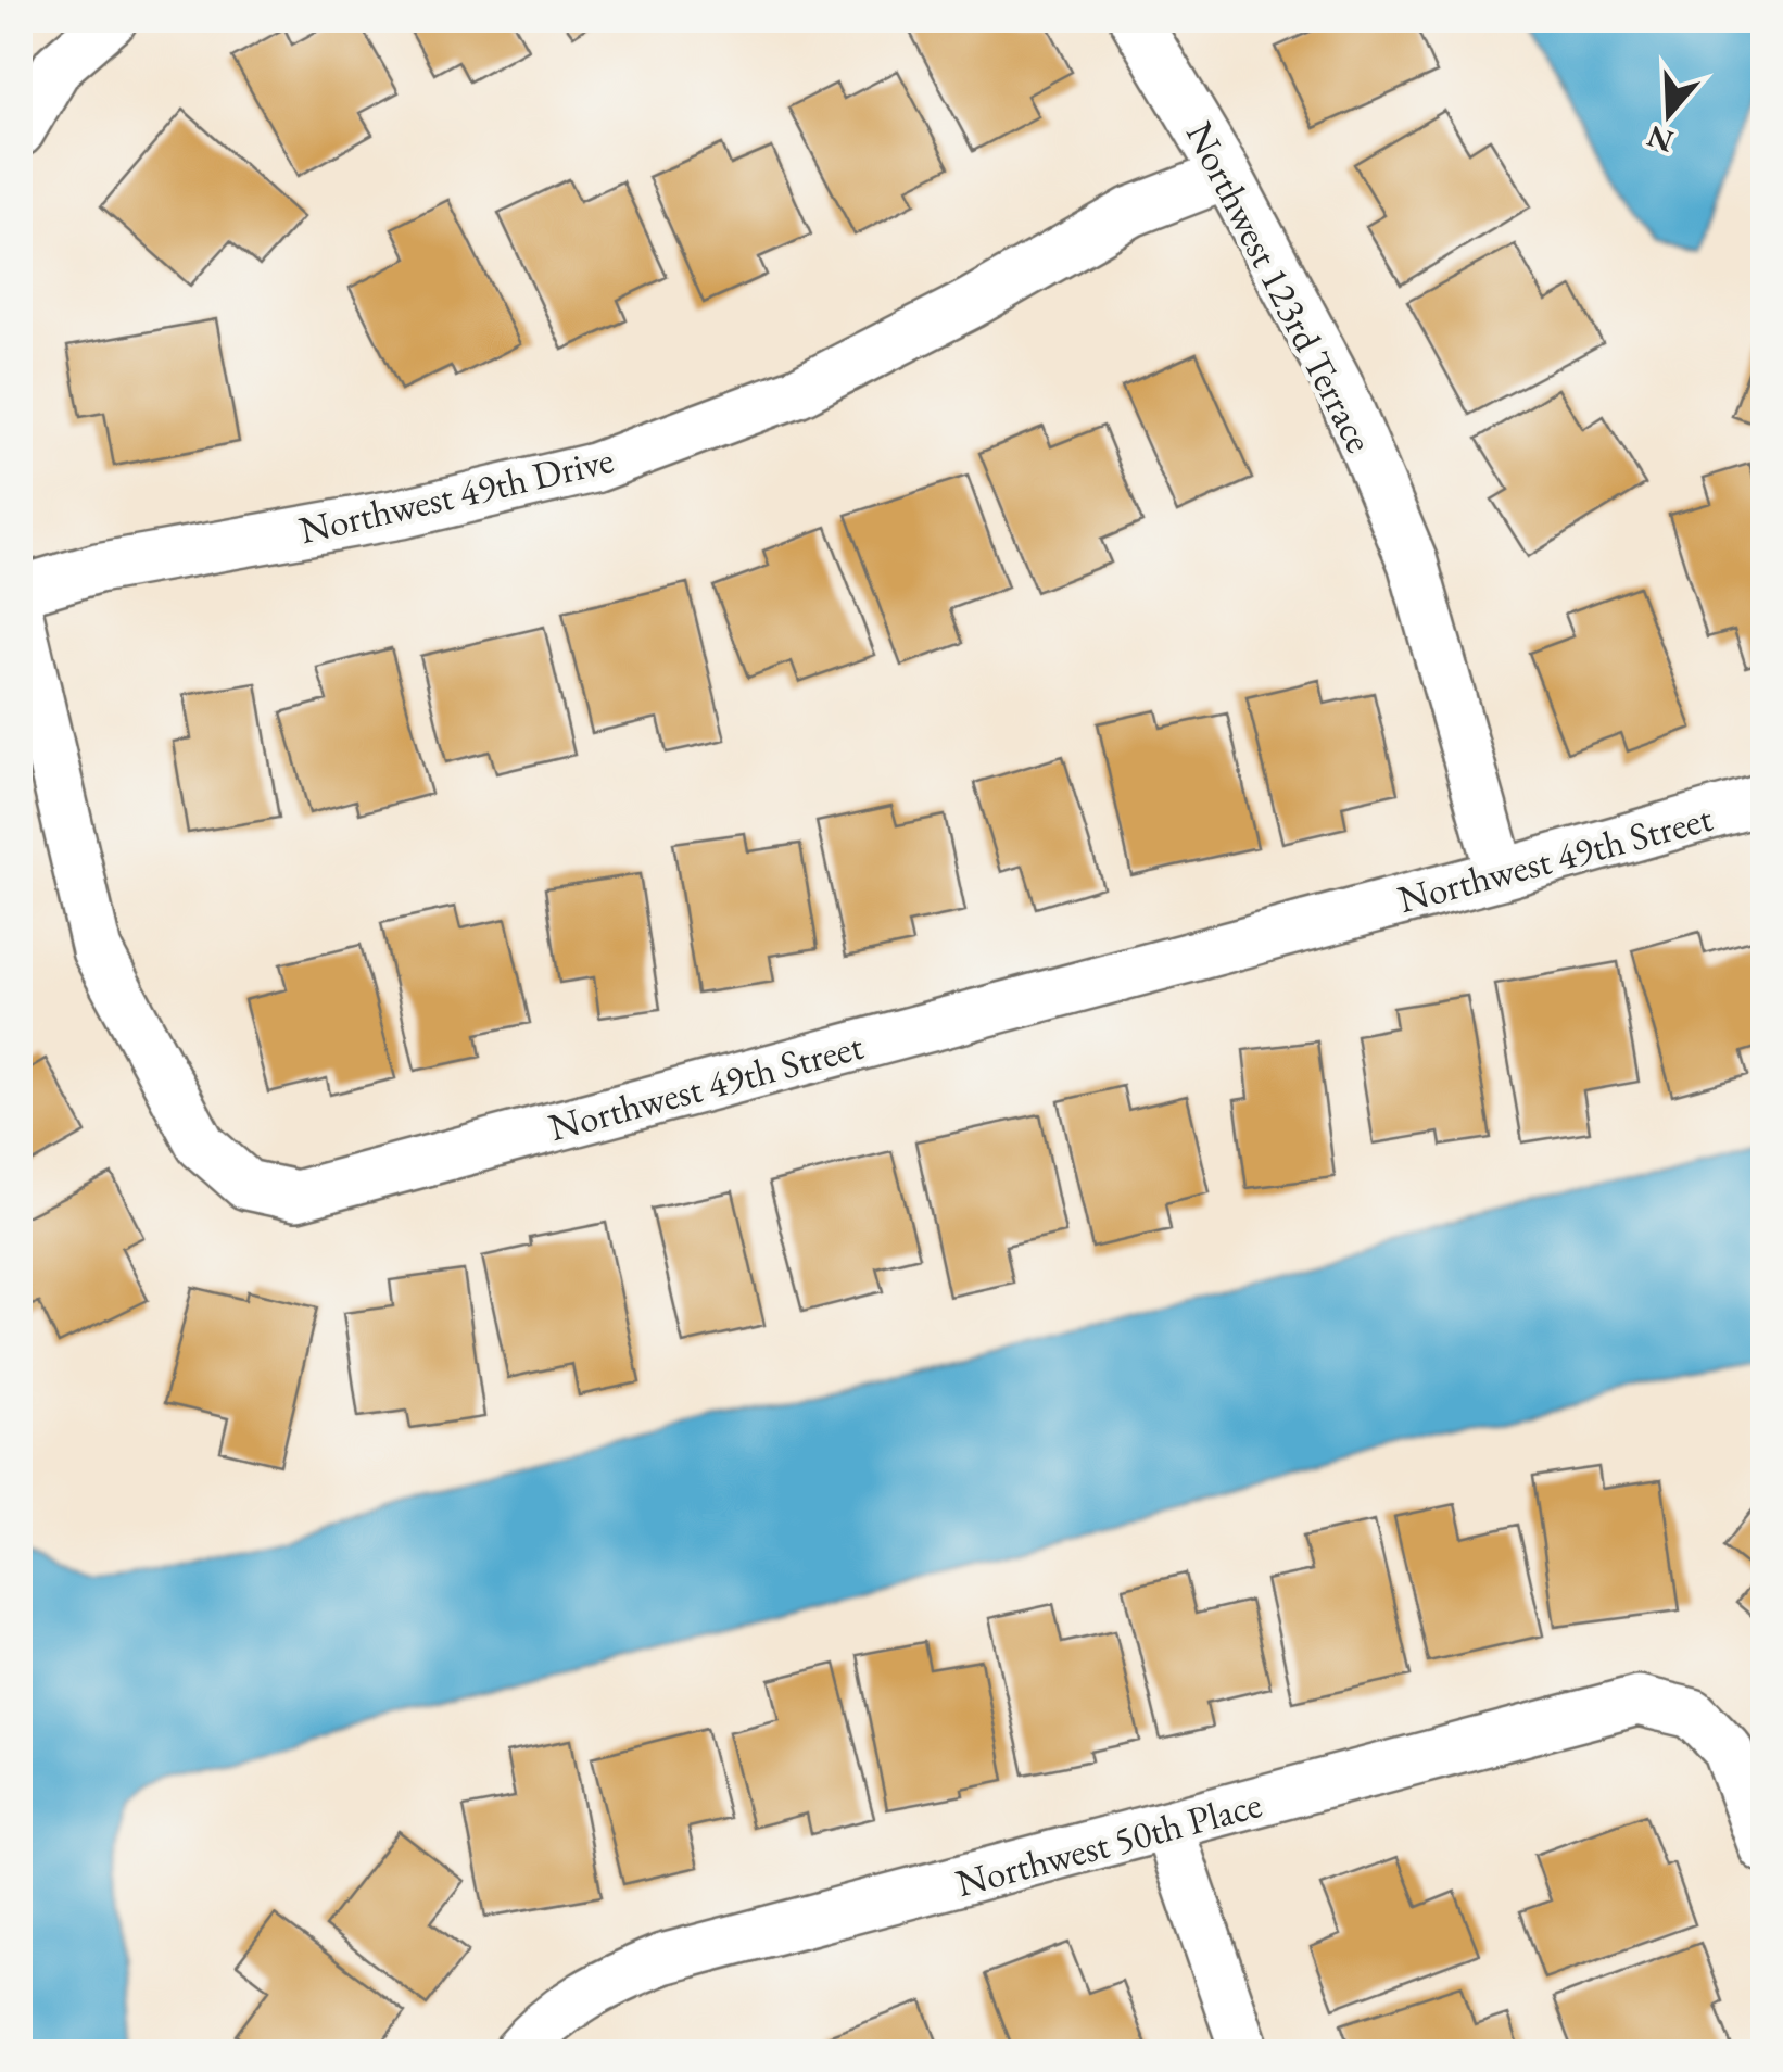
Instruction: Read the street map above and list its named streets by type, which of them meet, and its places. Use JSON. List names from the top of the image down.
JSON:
{
  "streets": {
    "street": [
      "Northwest 123rd Terrace",
      "Northwest 49th Drive",
      "Northwest 49th Street",
      "Northwest 50th Place"
    ]
  },
  "crossings": [
    ["Northwest 123rd Terrace", "Northwest 49th Drive"],
    ["Northwest 123rd Terrace", "Northwest 49th Street"]
  ],
  "north": "bottom"
}
